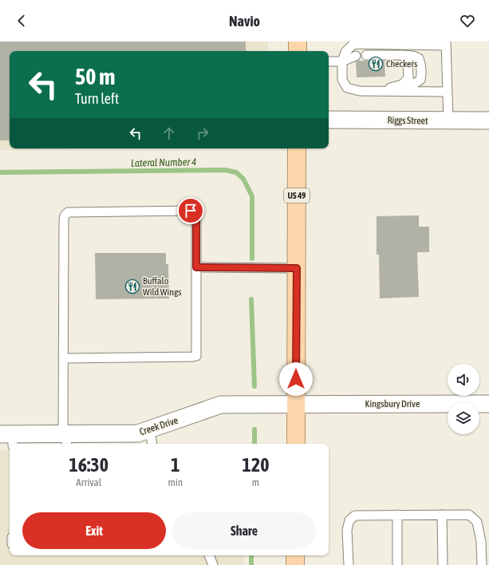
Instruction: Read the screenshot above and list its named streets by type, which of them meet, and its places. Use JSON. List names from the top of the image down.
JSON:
{
  "streets": {
    "highway": ["US 49"],
    "street": ["Riggs Street", "Kingsbury Drive", "Creek Drive"]
  },
  "crossings": [
    ["US 49", "Kingsbury Drive"],
    ["US 49", "Creek Drive"],
    ["Kingsbury Drive", "Creek Drive"]
  ],
  "water": ["Lateral Number 4"],
  "places": {
    "restaurant": ["Checkers", "Buffalo Wild Wings"]
  },
  "page": {
    "header": "Navio",
    "turn": ["50 m", "Turn left"],
    "eta": [
      "16:30",
      "Arrival",
      "1",
      "min",
      "120",
      "m"
    ],
    "buttons": ["Exit", "Share"]
  }
}
